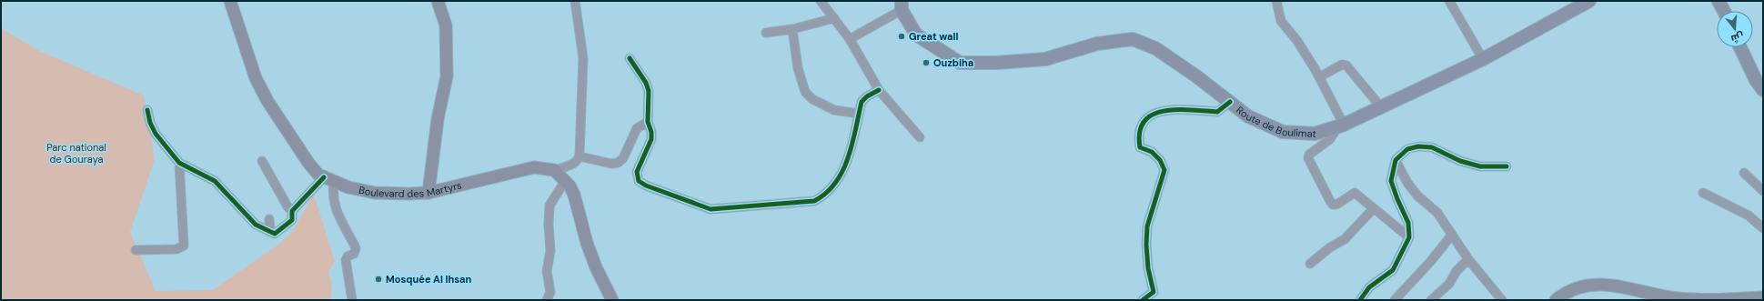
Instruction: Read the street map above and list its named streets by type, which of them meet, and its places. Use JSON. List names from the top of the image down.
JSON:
{
  "streets": {
    "main road": ["Route de Boulimat", "Boulevard des Martyrs"]
  },
  "parks": ["Parc national de Gouraya"],
  "places": ["Great wall", "Ouzbiha", "Mosquée Al Ihsan"],
  "north": "bottom"
}
